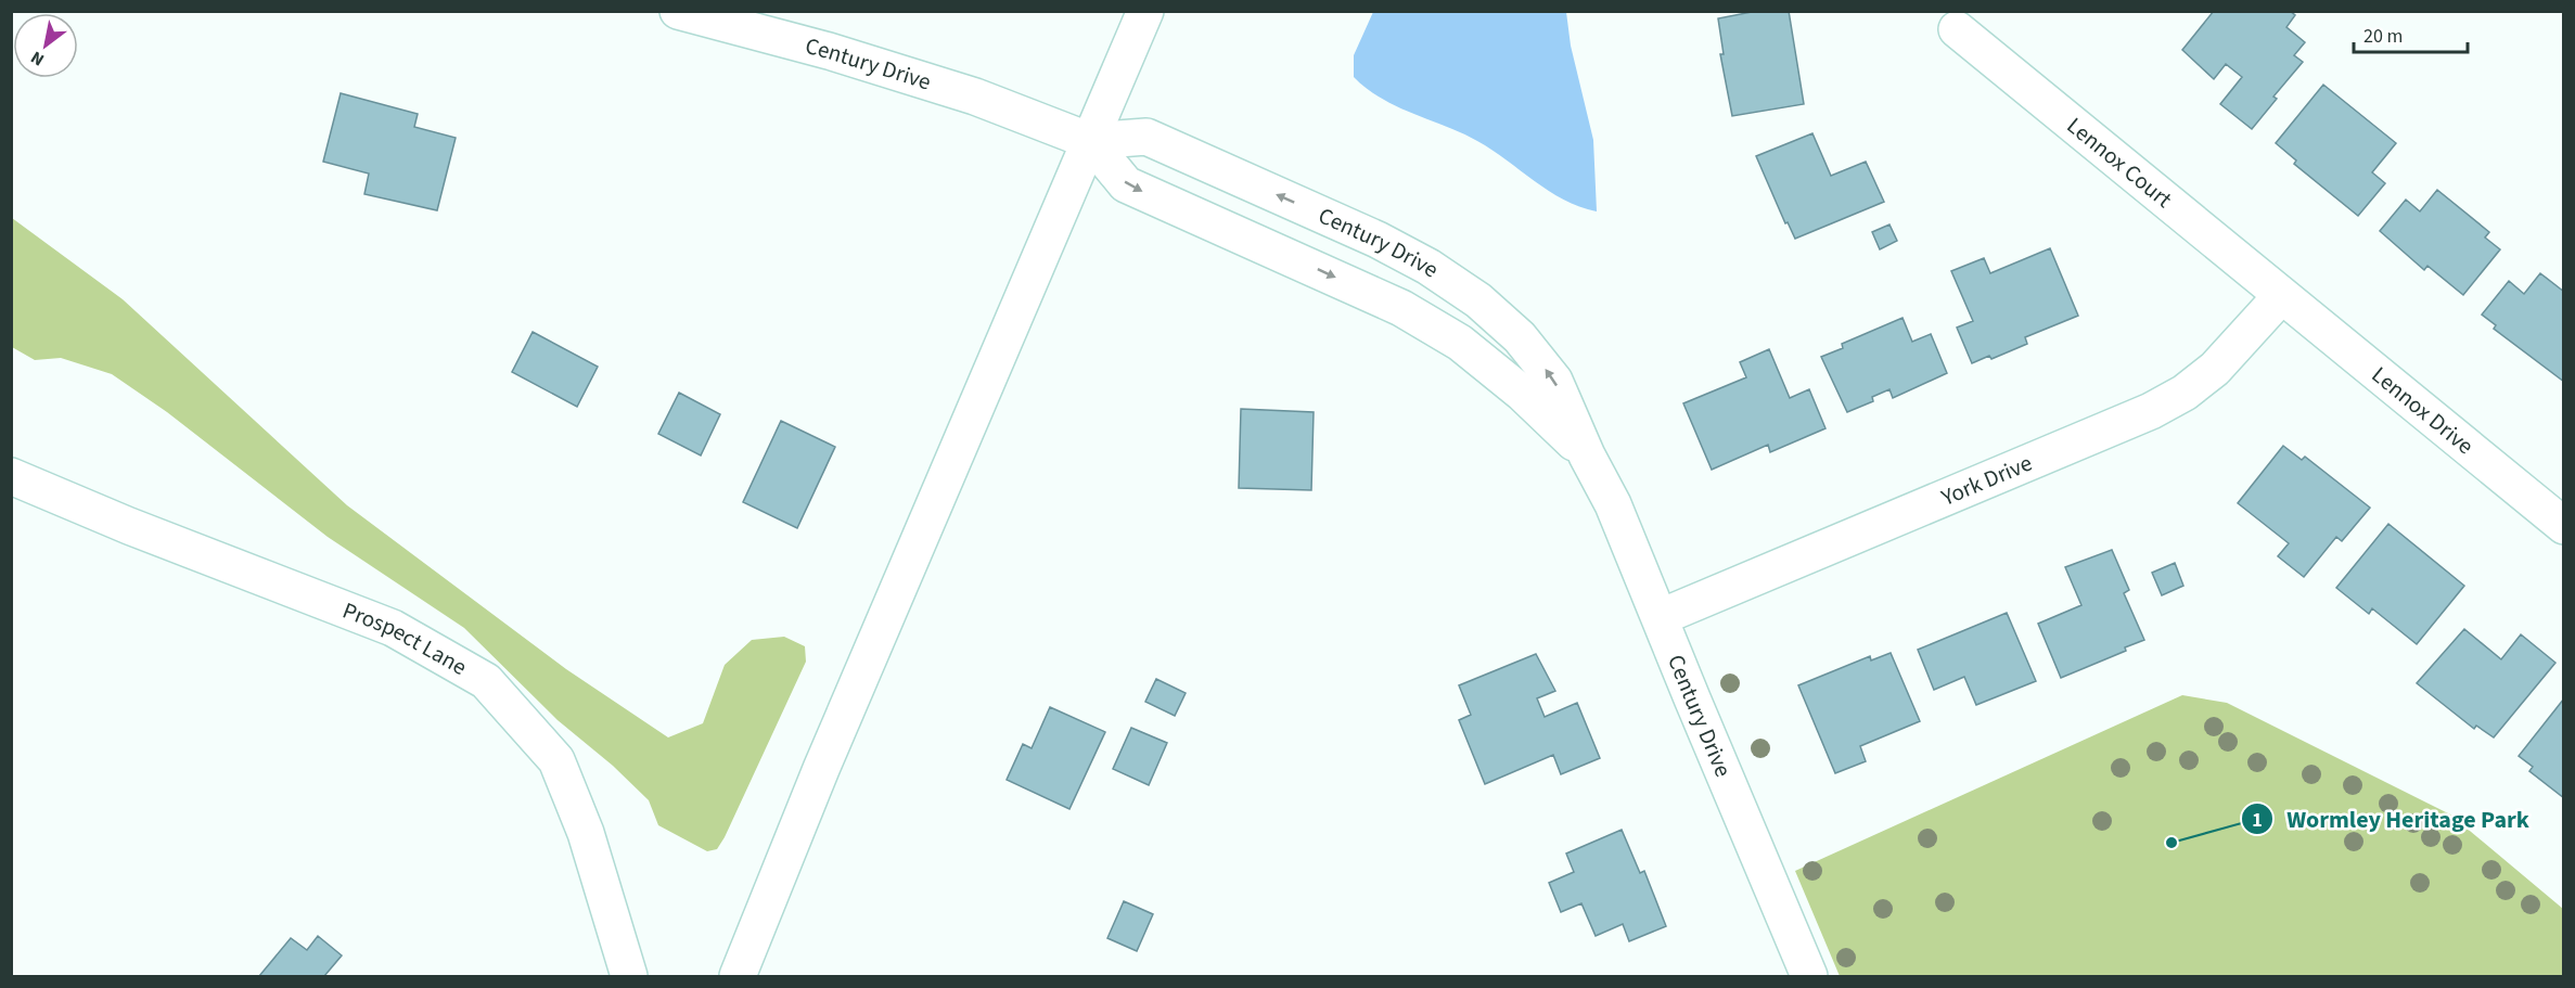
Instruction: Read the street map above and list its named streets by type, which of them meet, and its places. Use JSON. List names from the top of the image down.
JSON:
{
  "streets": {
    "street": [
      "Century Drive",
      "Lennox Court",
      "Lennox Drive",
      "York Drive",
      "Prospect Lane"
    ]
  },
  "crossings": [
    ["Century Drive", "York Drive"],
    ["Lennox Court", "Lennox Drive"],
    ["Lennox Court", "York Drive"],
    ["Lennox Drive", "York Drive"]
  ],
  "places": ["Wormley Heritage Park"],
  "scale_bar": "20 m",
  "north": "bottom left"
}
